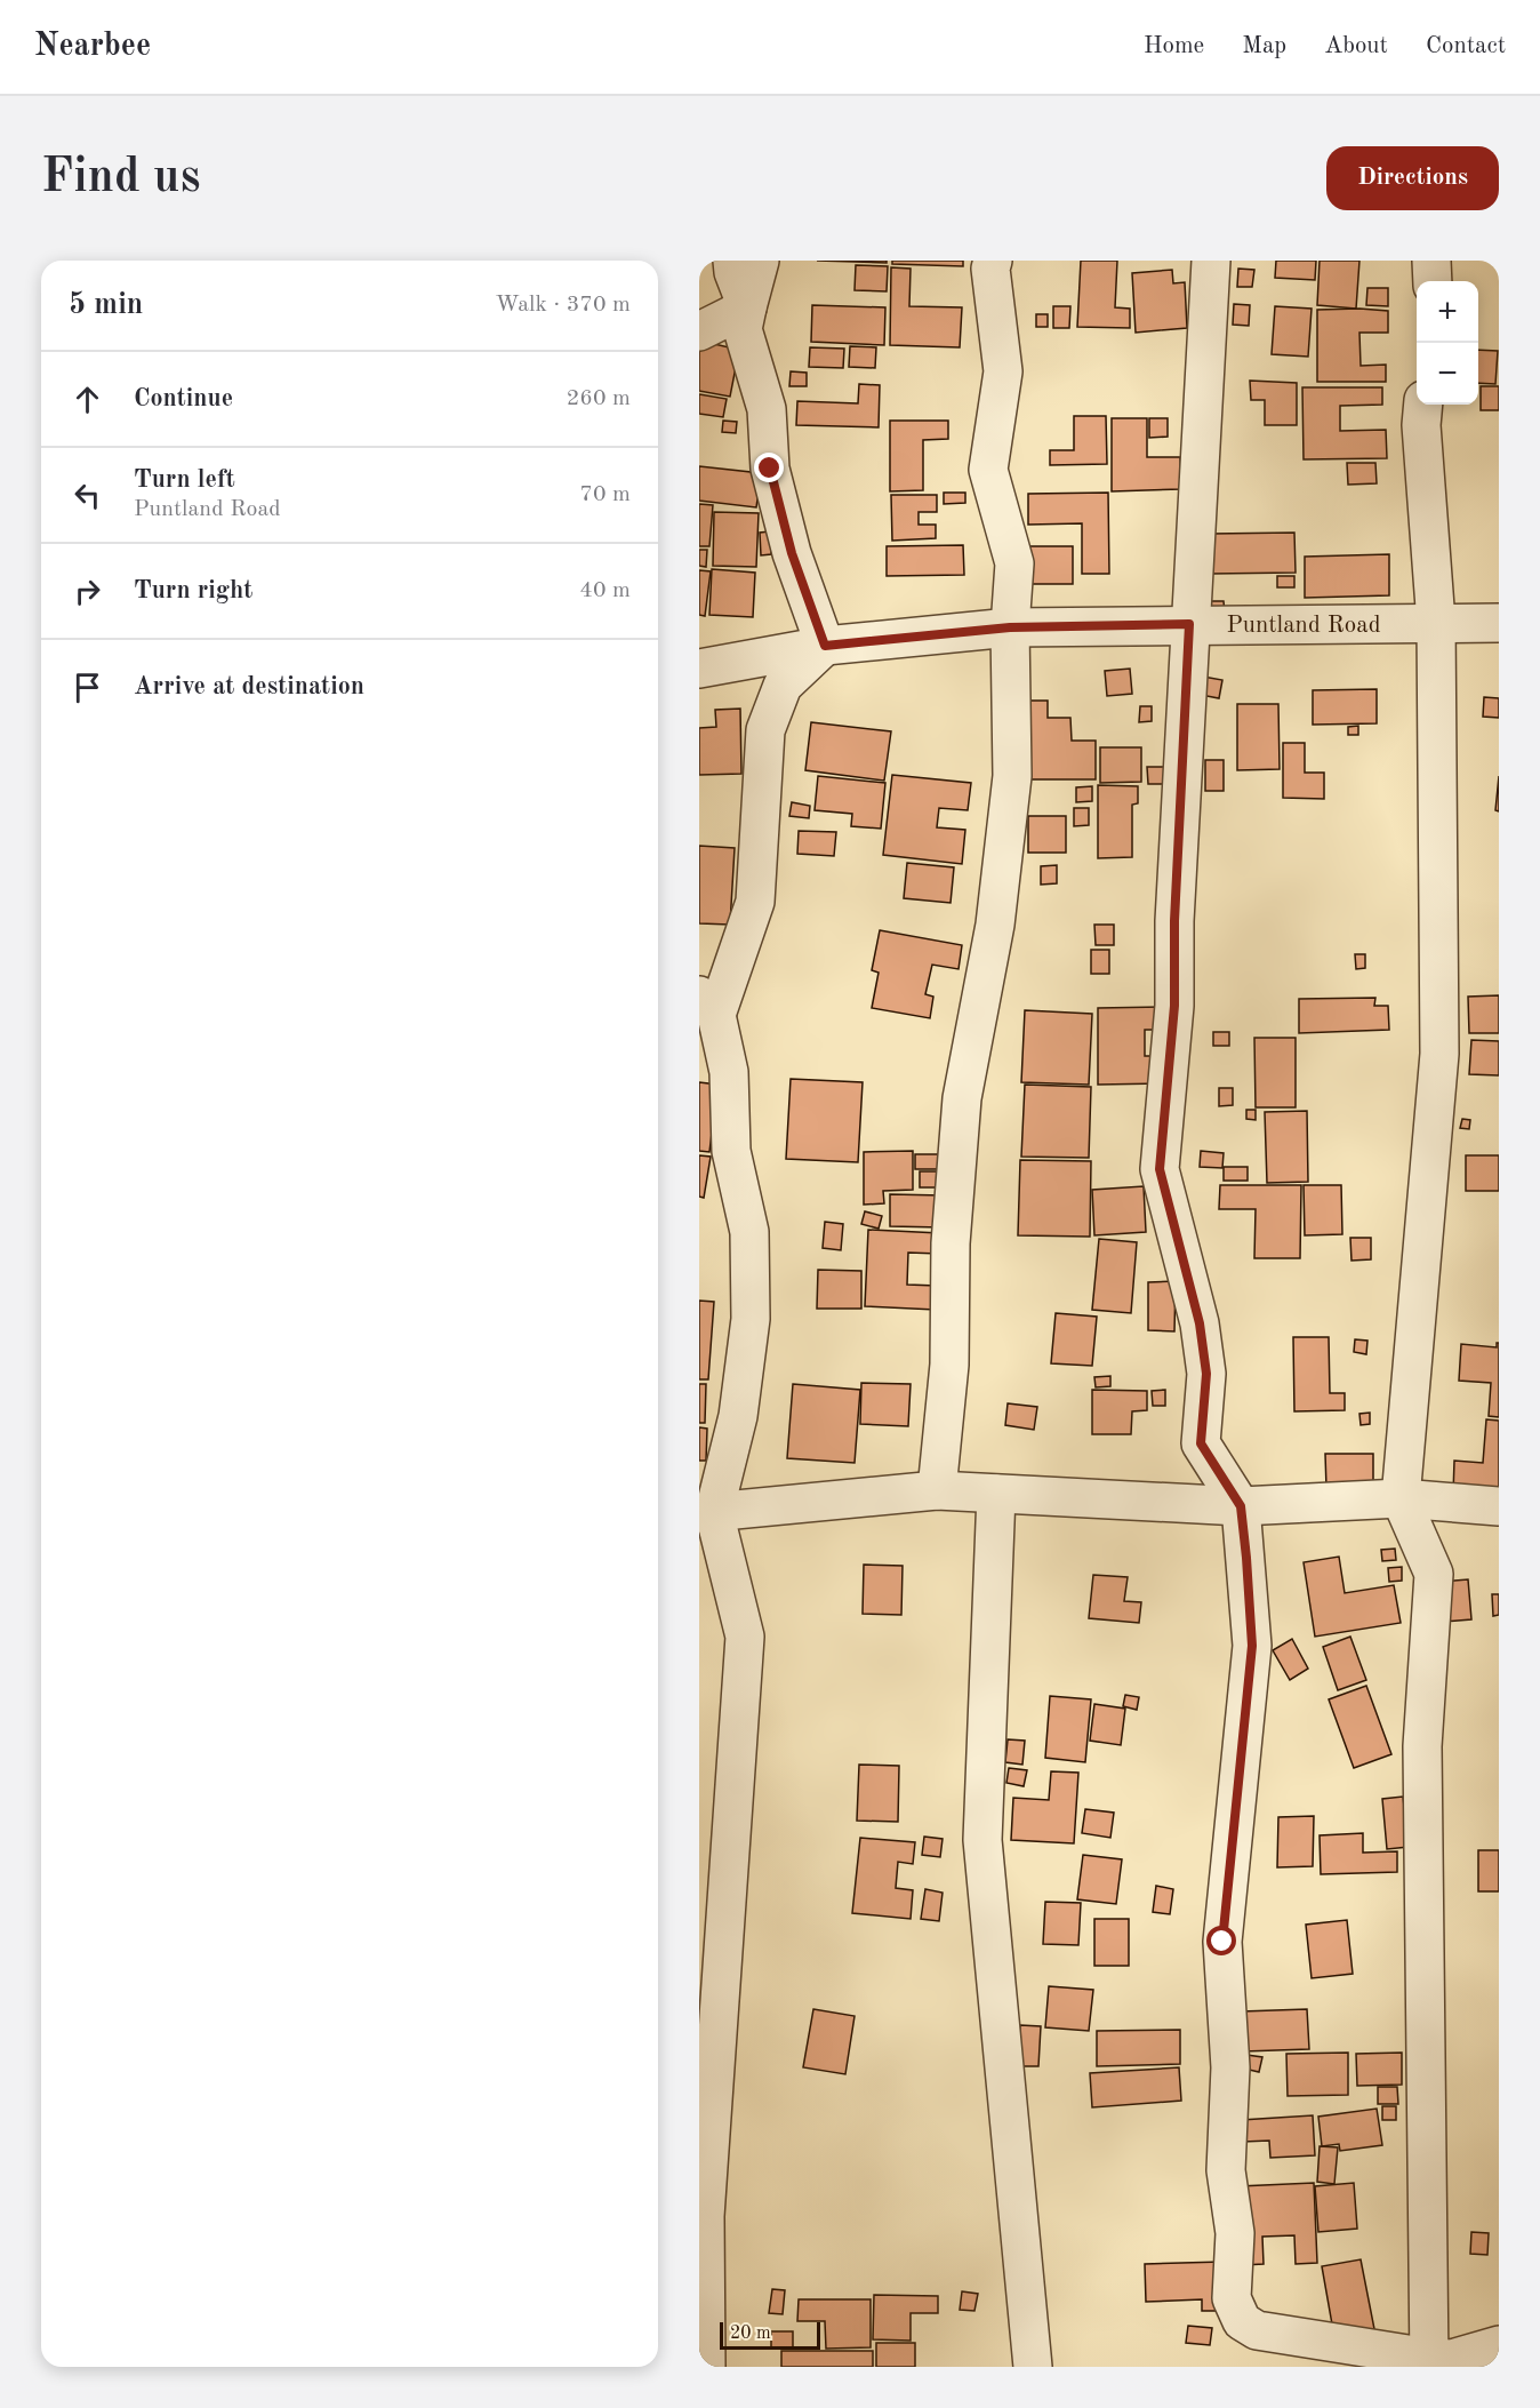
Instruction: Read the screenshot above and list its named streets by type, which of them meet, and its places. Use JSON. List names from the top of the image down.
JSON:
{
  "streets": {
    "street": ["Puntland Road"]
  },
  "scale_bar": "20 m",
  "page": {
    "header": "Nearbee",
    "nav": [
      "Home",
      "Map",
      "About",
      "Contact"
    ],
    "buttons": "Directions",
    "title": "Find us",
    "heading": ["5 min", "Walk · 370 m"],
    "map_buttons": ["+", "−"],
    "list": [
      ["Continue", "260 m"],
      ["Turn left", "Puntland Road", "70 m"],
      ["Turn right", "40 m"],
      "Arrive at destination"
    ],
    "scale": "20 m"
  }
}
